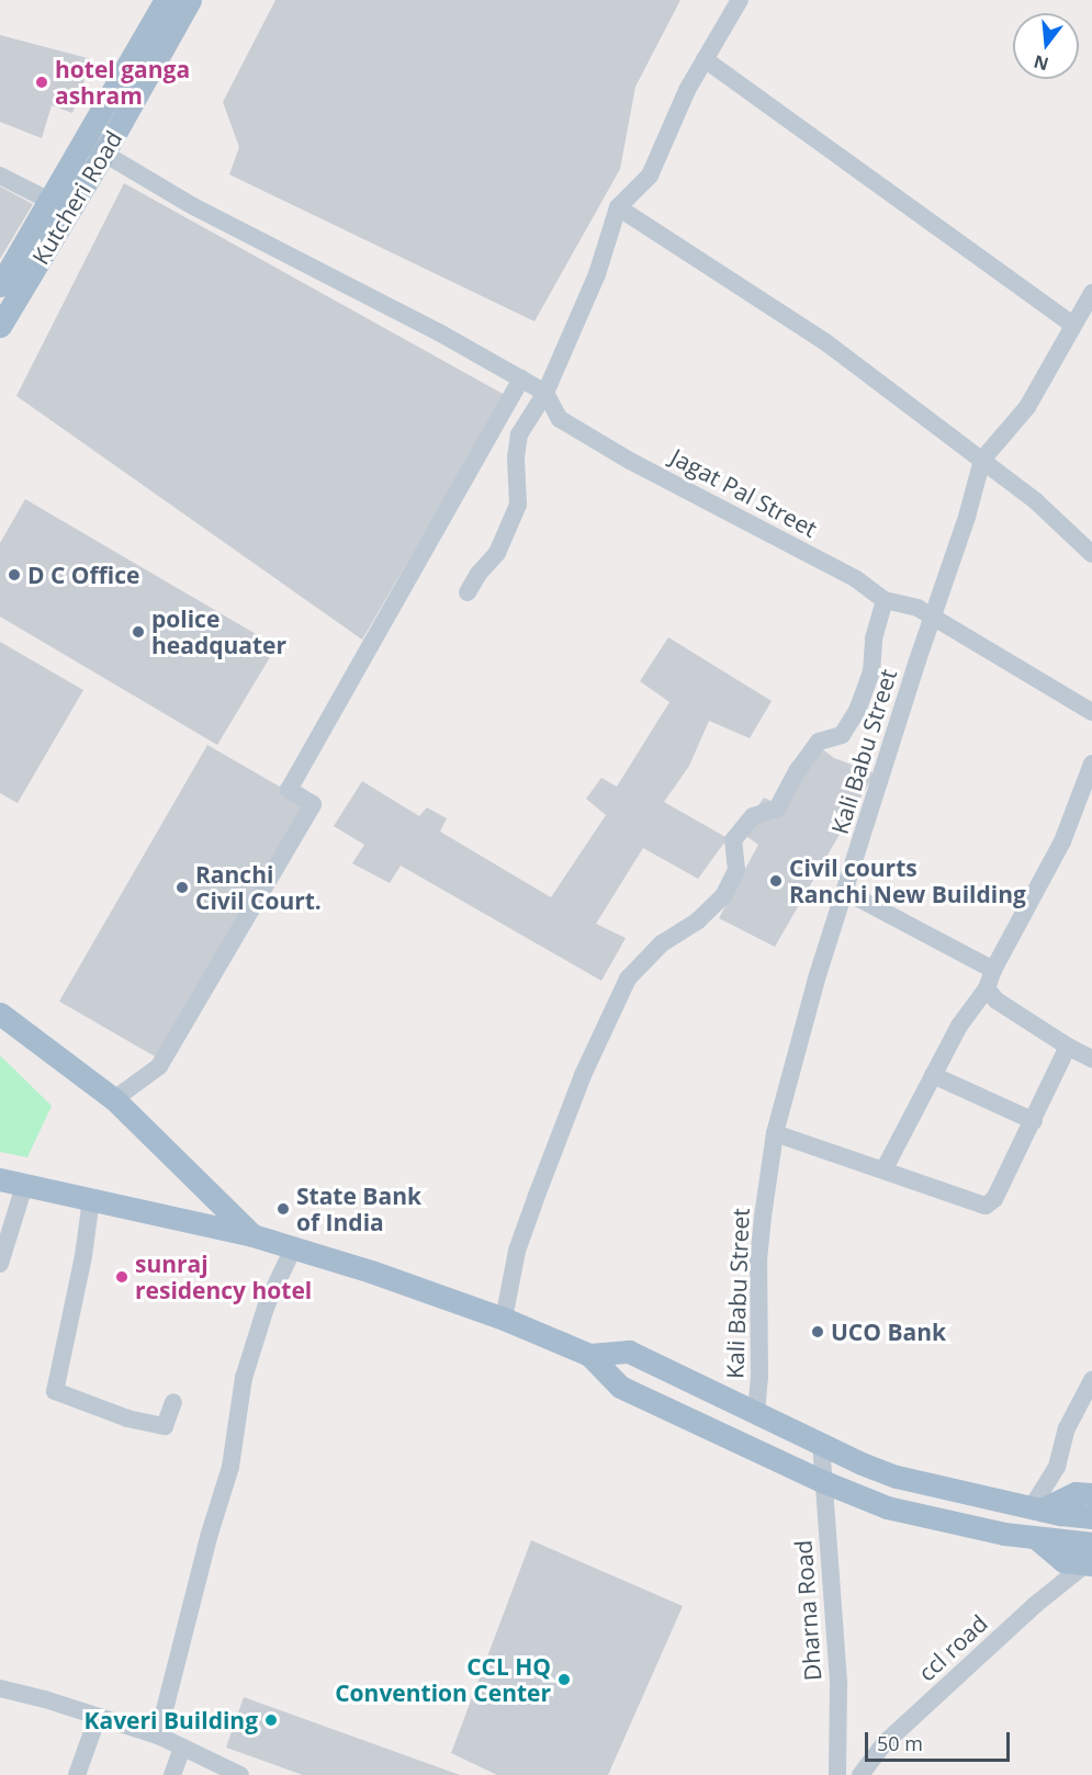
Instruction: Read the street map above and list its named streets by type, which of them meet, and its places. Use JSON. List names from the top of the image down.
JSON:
{
  "streets": {
    "main road": ["Kutcheri Road"],
    "street": [
      "Jagat Pal Street",
      "Kali Babu Street",
      "Dharna Road",
      "ccl road"
    ]
  },
  "crossings": [
    ["Jagat Pal Street", "Kali Babu Street"]
  ],
  "places": [
    "hotel ganga ashram",
    "D C Office",
    "police headquater",
    "Civil courts Ranchi New Building",
    "Ranchi Civil Court.",
    "State Bank of India",
    "sunraj residency hotel",
    "UCO Bank",
    "CCL HQ Convention Center",
    "Kaveri Building"
  ],
  "scale_bar": "50 m",
  "north": "bottom"
}
